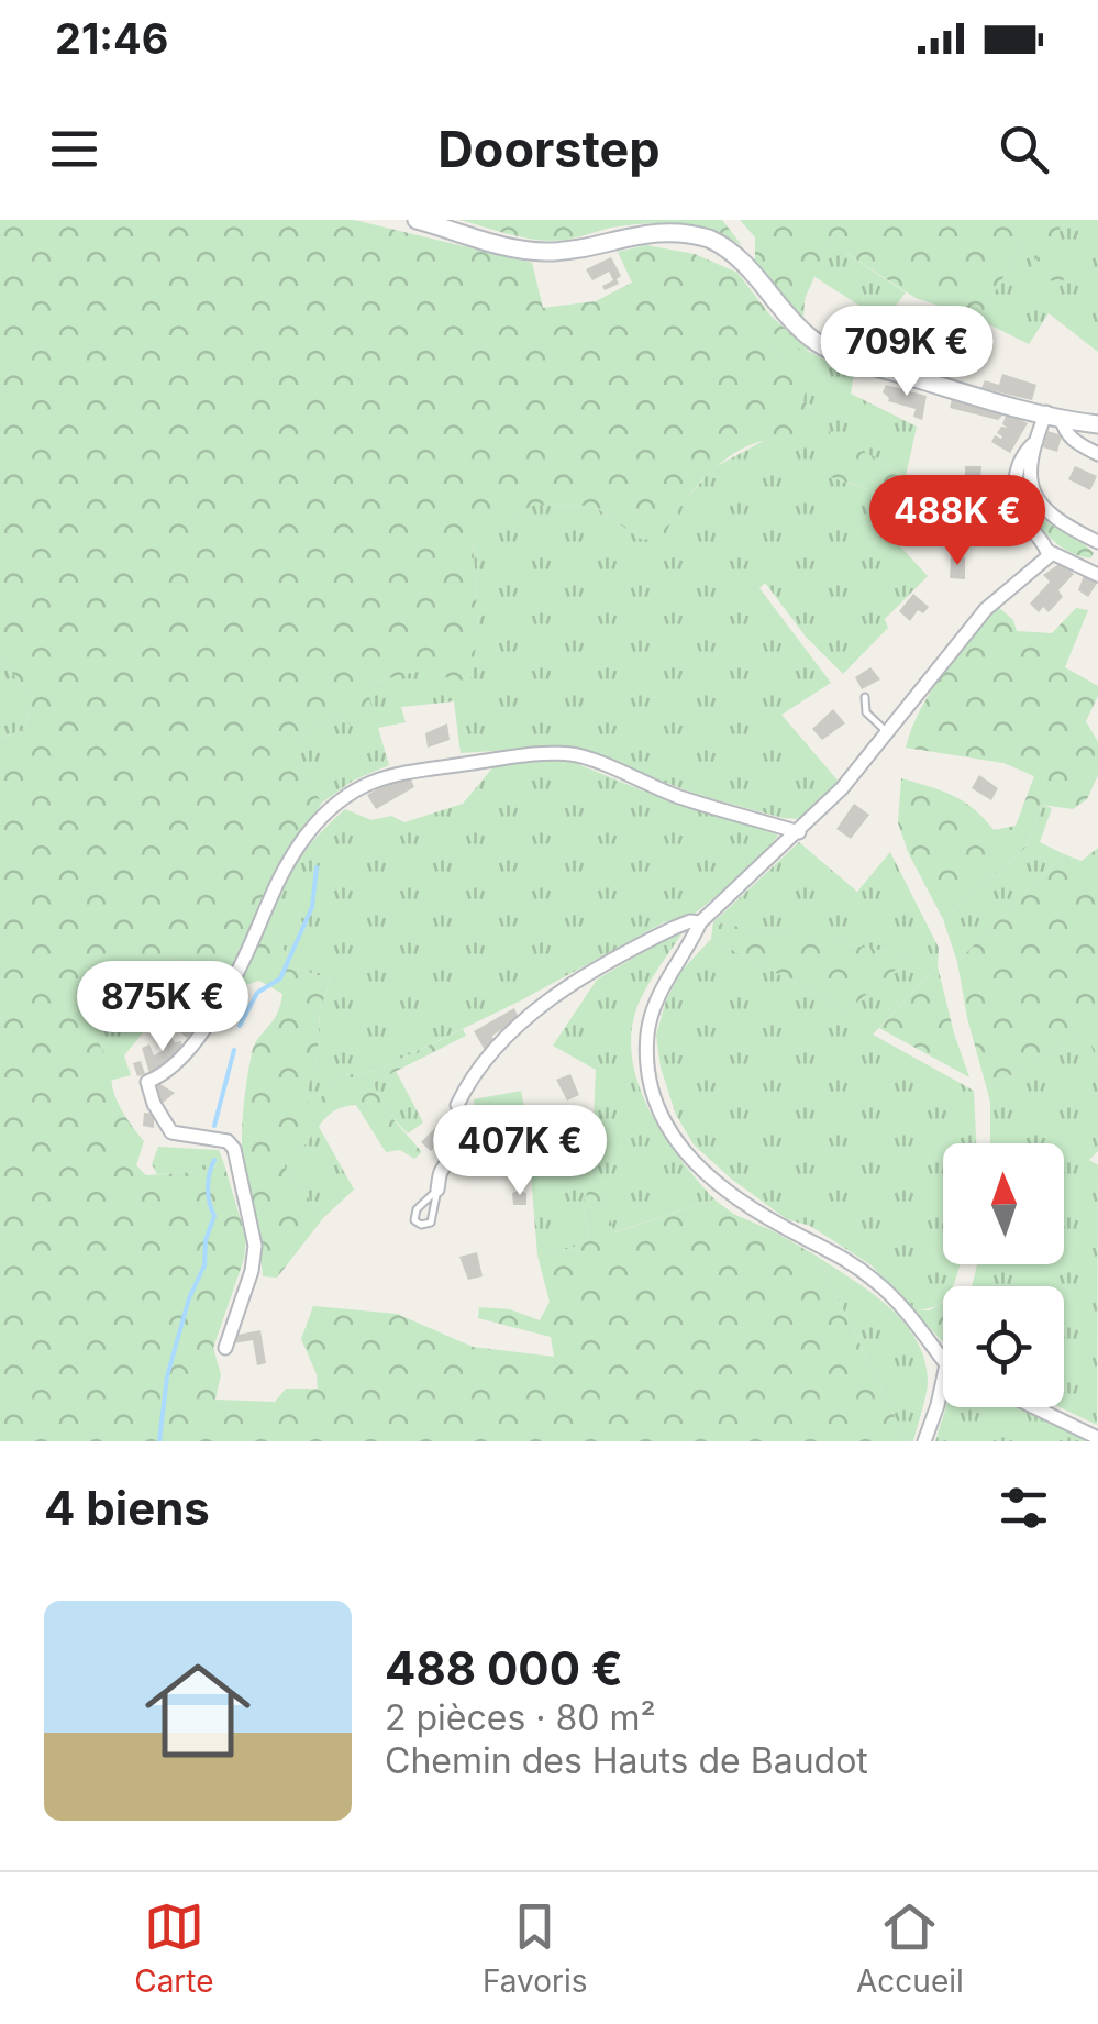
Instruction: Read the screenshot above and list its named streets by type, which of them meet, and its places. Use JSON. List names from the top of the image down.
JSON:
{
  "north": "top",
  "page": {
    "status": "21:46",
    "header": "Doorstep",
    "price": [
      "709K €",
      "488K €",
      "875K €",
      "407K €"
    ],
    "heading": "4 biens",
    "list": [
      {
        "name": "488 000 €",
        "note": "2 pièces · 80 m² · Chemin des Hauts de Baudot"
      }
    ],
    "tabs": ["Carte", "Favoris", "Accueil"]
  }
}
